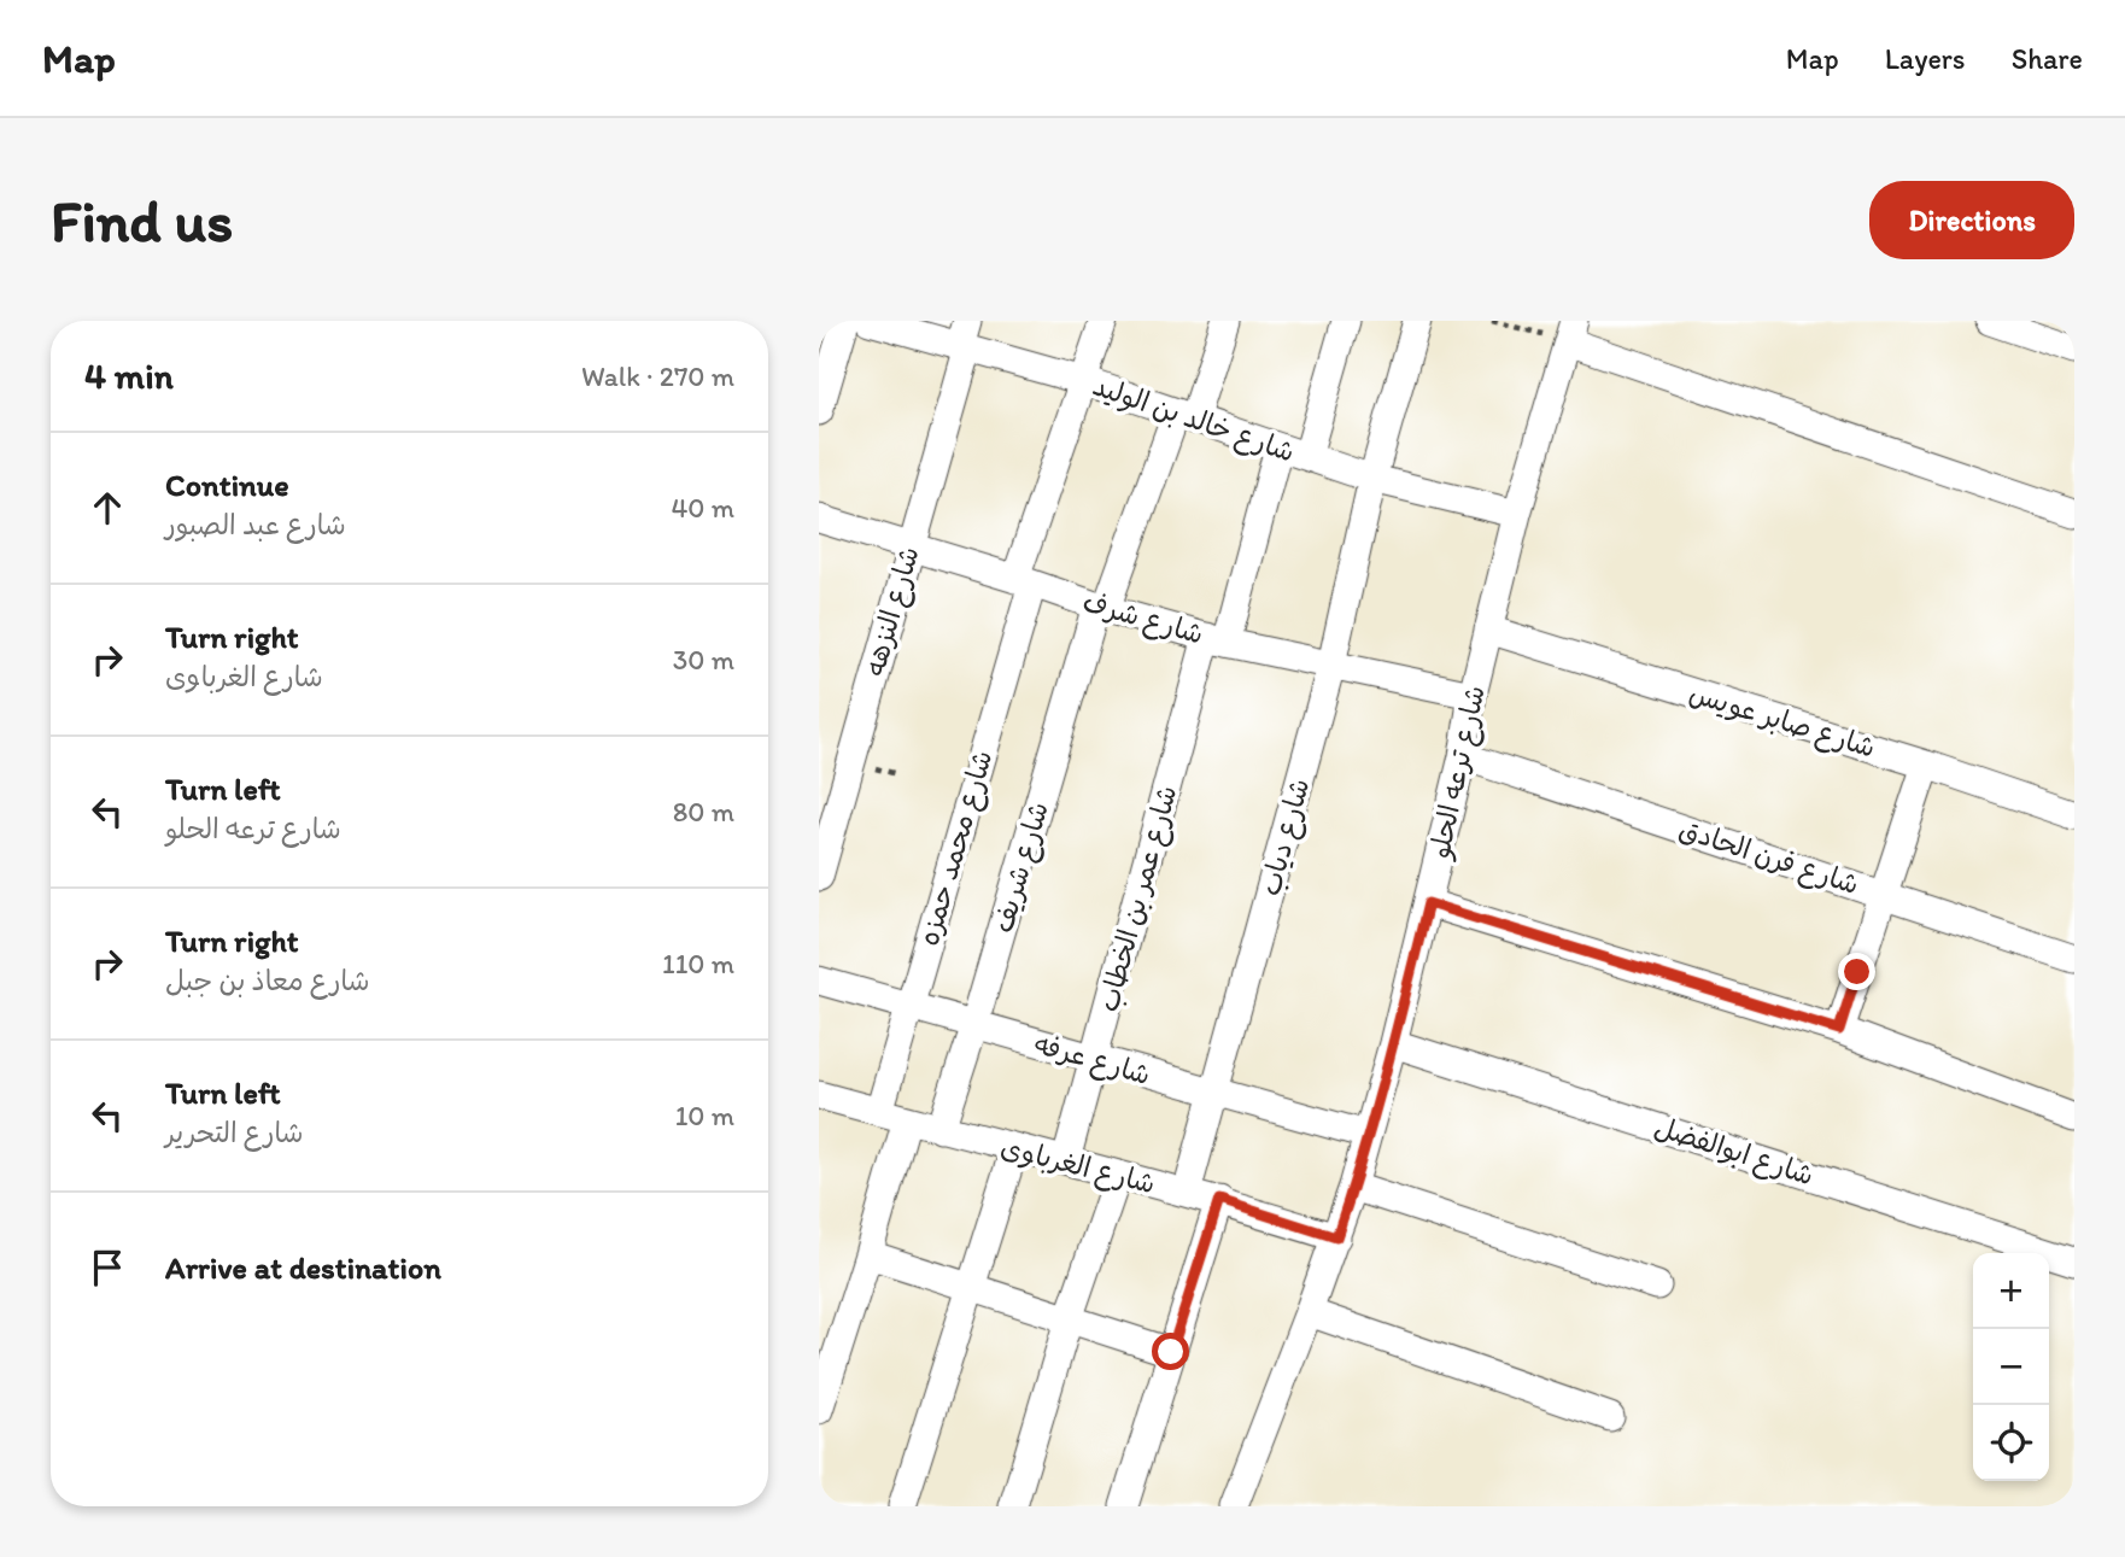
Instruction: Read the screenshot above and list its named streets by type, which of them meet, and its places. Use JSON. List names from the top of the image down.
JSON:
{
  "streets": {
    "street": [
      "شارع خالد بن الوليد",
      "شارع النزهه",
      "شارع شرف",
      "شارع صابر عويس",
      "شارع ترعه الحلو",
      "شارع دياب",
      "شارع محمد حمزه",
      "شارع فرن الحادق",
      "شارع شريف",
      "شارع عمر بن الخطاب",
      "شارع عرفه",
      "شارع ابوالفضل",
      "شارع الغرباوى"
    ]
  },
  "crossings": [
    ["شارع خالد بن الوليد", "شارع النزهه"],
    ["شارع خالد بن الوليد", "شارع ترعه الحلو"],
    ["شارع خالد بن الوليد", "شارع دياب"],
    ["شارع خالد بن الوليد", "شارع محمد حمزه"],
    ["شارع خالد بن الوليد", "شارع شريف"],
    ["شارع خالد بن الوليد", "شارع عمر بن الخطاب"],
    ["شارع النزهه", "شارع شرف"],
    ["شارع شرف", "شارع ترعه الحلو"],
    ["شارع شرف", "شارع دياب"],
    ["شارع شرف", "شارع محمد حمزه"],
    ["شارع شرف", "شارع شريف"],
    ["شارع شرف", "شارع عمر بن الخطاب"],
    ["شارع صابر عويس", "شارع ترعه الحلو"],
    ["شارع ترعه الحلو", "شارع فرن الحادق"],
    ["شارع ترعه الحلو", "شارع عرفه"],
    ["شارع ترعه الحلو", "شارع ابوالفضل"],
    ["شارع ترعه الحلو", "شارع الغرباوى"],
    ["شارع دياب", "شارع عرفه"],
    ["شارع دياب", "شارع الغرباوى"],
    ["شارع محمد حمزه", "شارع عرفه"],
    ["شارع محمد حمزه", "شارع الغرباوى"],
    ["شارع شريف", "شارع عرفه"],
    ["شارع شريف", "شارع الغرباوى"],
    ["شارع عمر بن الخطاب", "شارع عرفه"],
    ["شارع عمر بن الخطاب", "شارع الغرباوى"]
  ],
  "page": {
    "header": "Map",
    "nav": ["Map", "Layers", "Share"],
    "buttons": "Directions",
    "title": "Find us",
    "heading": ["4 min", "Walk · 270 m"],
    "list": [
      ["Continue", "شارع عبد الصبور", "40 m"],
      ["Turn right", "شارع الغرباوى", "30 m"],
      ["Turn left", "شارع ترعه الحلو", "80 m"],
      ["Turn right", "شارع معاذ بن جبل", "110 m"],
      ["Turn left", "شارع التحرير", "10 m"],
      "Arrive at destination"
    ],
    "map_buttons": ["+", "−"]
  }
}
